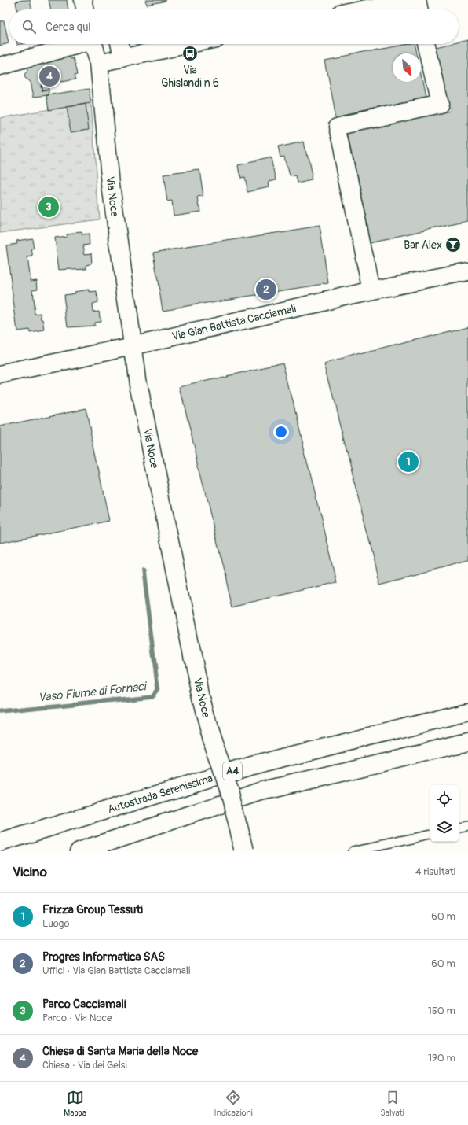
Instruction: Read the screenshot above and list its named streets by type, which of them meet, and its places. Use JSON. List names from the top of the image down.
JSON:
{
  "streets": {
    "main road": [
      "Via Noce",
      "Via Gian Battista Cacciamali",
      "A4",
      "Autostrada Serenissima"
    ]
  },
  "crossings": [
    ["Via Noce", "Via Gian Battista Cacciamali"]
  ],
  "water": ["Vaso Fiume di Fornaci"],
  "places": {
    "bus stop": ["Via Ghislandi n 6"],
    "bar": ["Bar Alex"]
  },
  "north": "bottom right",
  "page": {
    "search": "Cerca qui",
    "pins": [
      "4",
      "3",
      "2",
      "1"
    ],
    "heading": ["Vicino", "4 risultati"],
    "list": [
      {
        "mark": "1",
        "name": "Frizza Group Tessuti",
        "note": "Luogo",
        "value": "60 m"
      },
      {
        "mark": "2",
        "name": "Progres Informatica SAS",
        "note": "Uffici · Via Gian Battista Cacciamali",
        "value": "60 m"
      },
      {
        "mark": "3",
        "name": "Parco Cacciamali",
        "note": "Parco · Via Noce",
        "value": "150 m"
      },
      {
        "mark": "4",
        "name": "Chiesa di Santa Maria della Noce",
        "note": "Chiesa · Via dei Gelsi",
        "value": "190 m"
      }
    ],
    "nav": ["Mappa", "Indicazioni", "Salvati"]
  }
}
